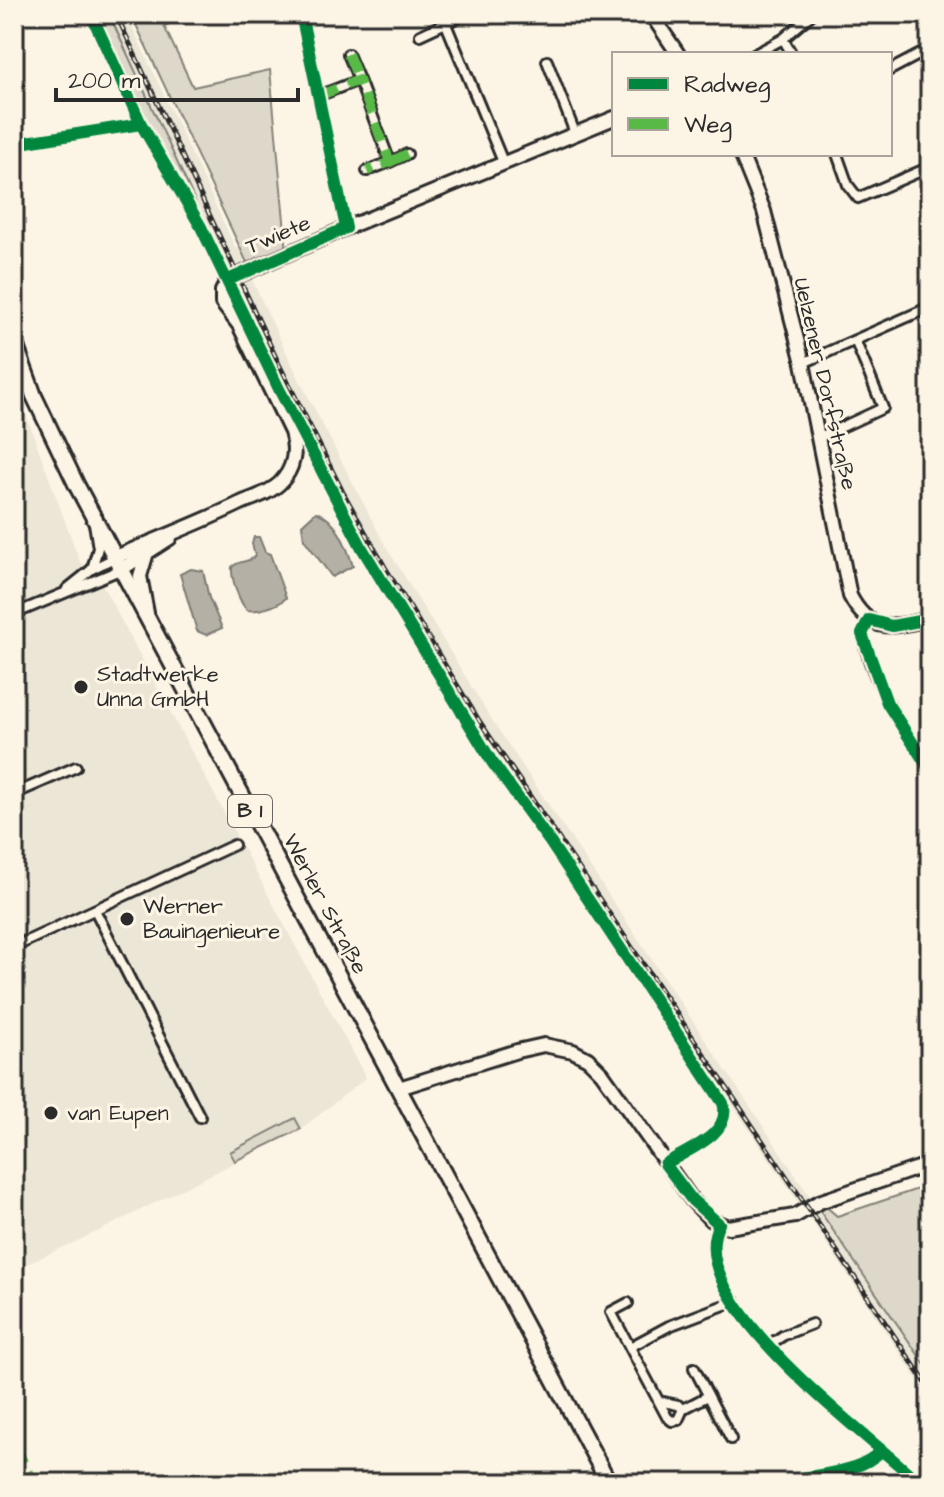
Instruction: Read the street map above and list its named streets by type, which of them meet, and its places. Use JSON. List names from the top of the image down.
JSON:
{
  "streets": {
    "main road": ["B 1", "Werler Straße"],
    "street": ["Twiete", "Uelzener Dorfstraße"]
  },
  "crossings": [
    ["Twiete", "Werler Straße"]
  ],
  "places": ["Stadtwerke Unna GmbH", "Werner Bauingenieure", "van Eupen"],
  "legend": ["Radweg", "Weg"],
  "scale_bar": "200 m"
}
